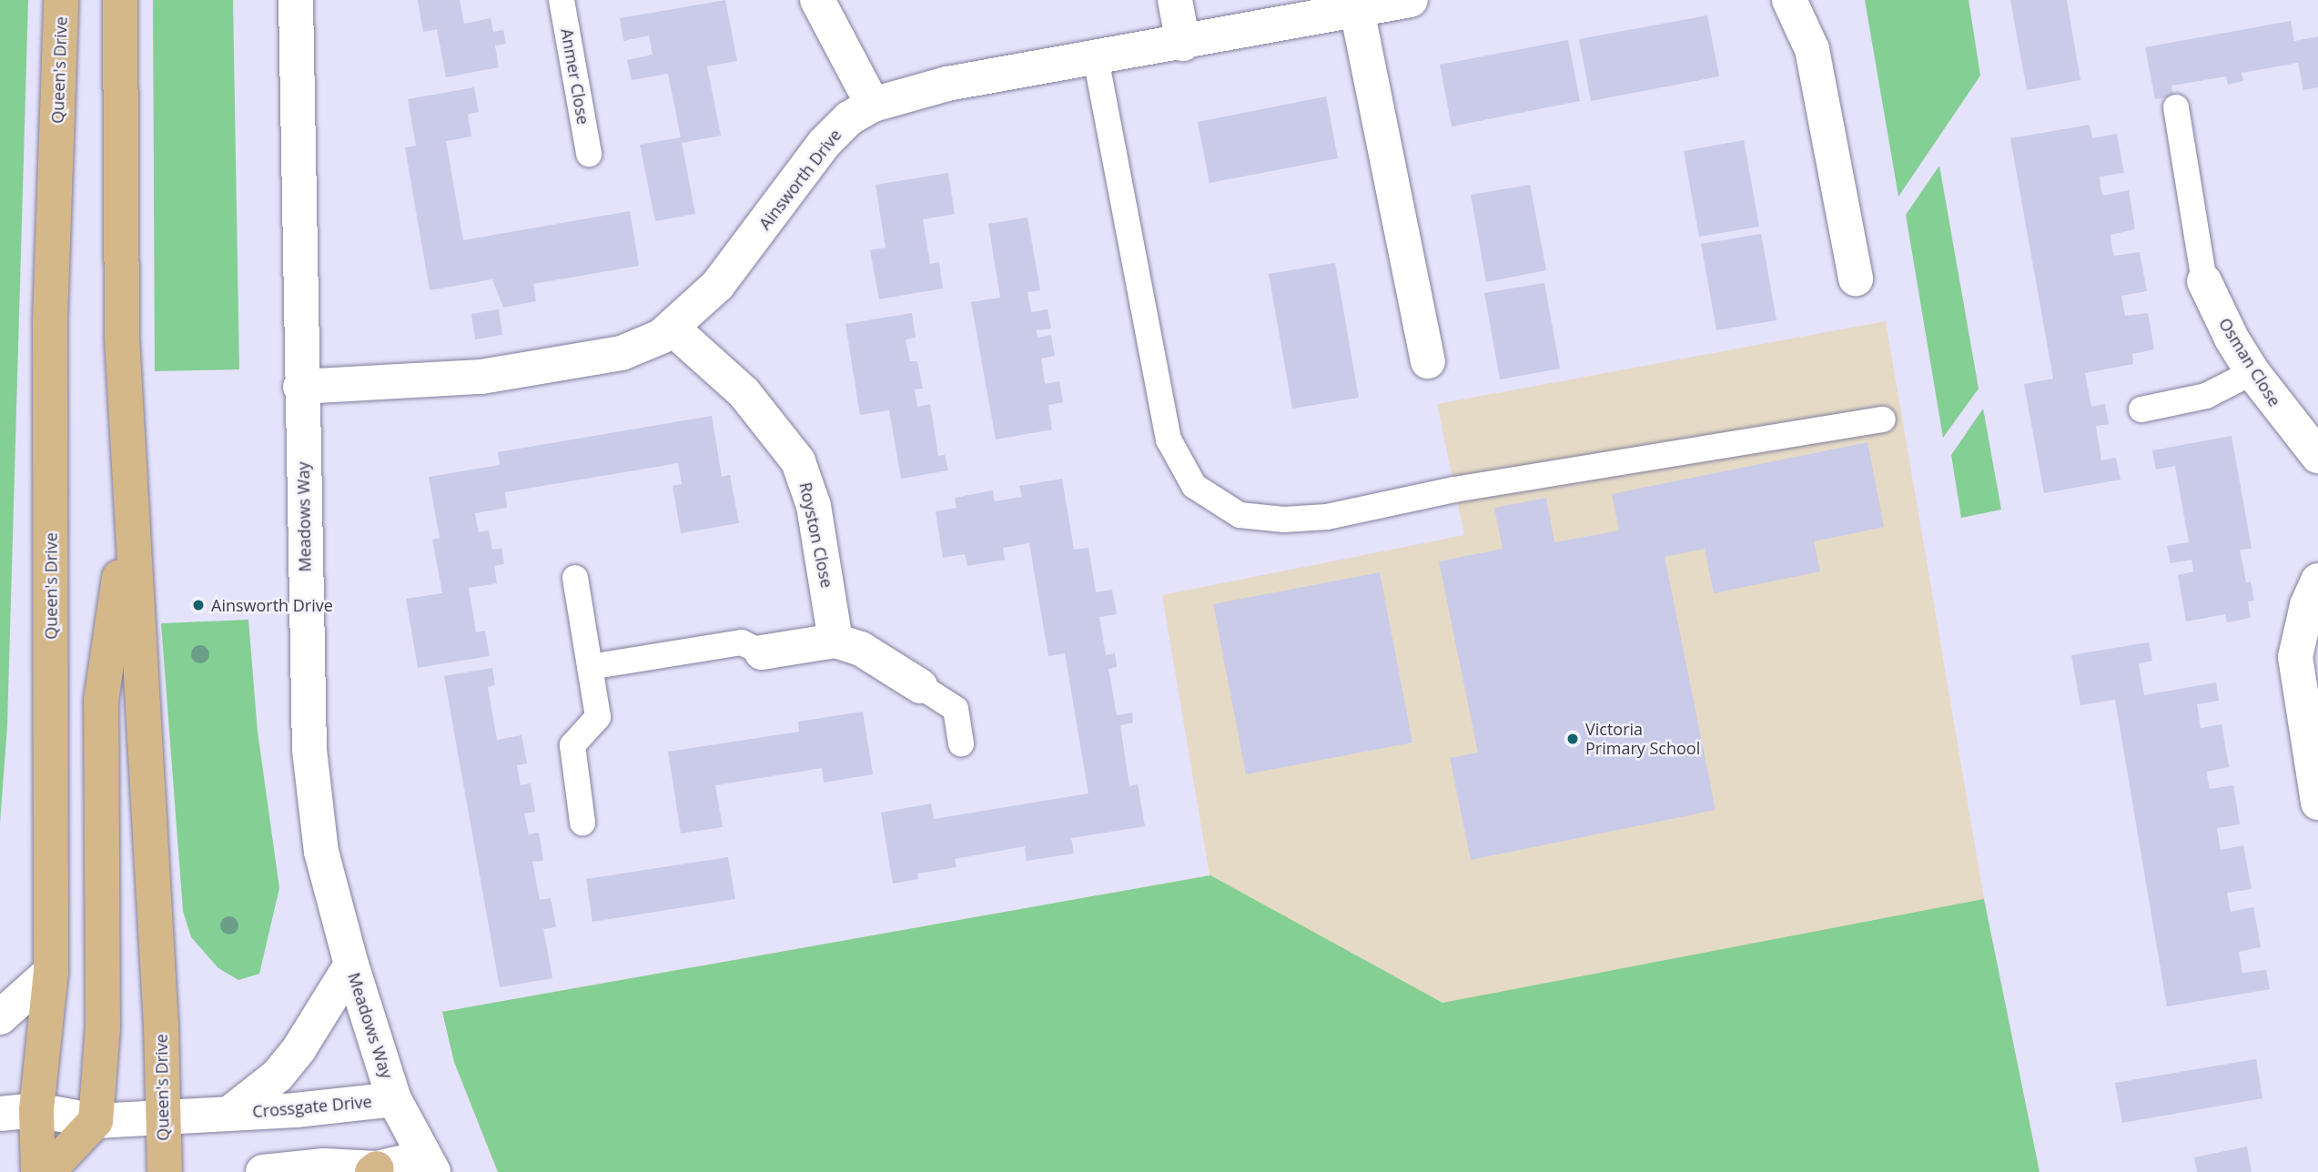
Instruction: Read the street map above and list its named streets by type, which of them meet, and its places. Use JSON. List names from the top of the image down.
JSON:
{
  "streets": {
    "main road": ["Queen's Drive"],
    "street": [
      "Ainsworth Drive",
      "Osman Close",
      "Meadows Way",
      "Royston Close",
      "Crossgate Drive"
    ],
    "lane": ["Anmer Close"]
  },
  "crossings": [
    ["Queen's Drive", "Crossgate Drive"],
    ["Ainsworth Drive", "Meadows Way"],
    ["Ainsworth Drive", "Royston Close"],
    ["Meadows Way", "Crossgate Drive"]
  ],
  "places": ["Ainsworth Drive", "Victoria Primary School"]
}
